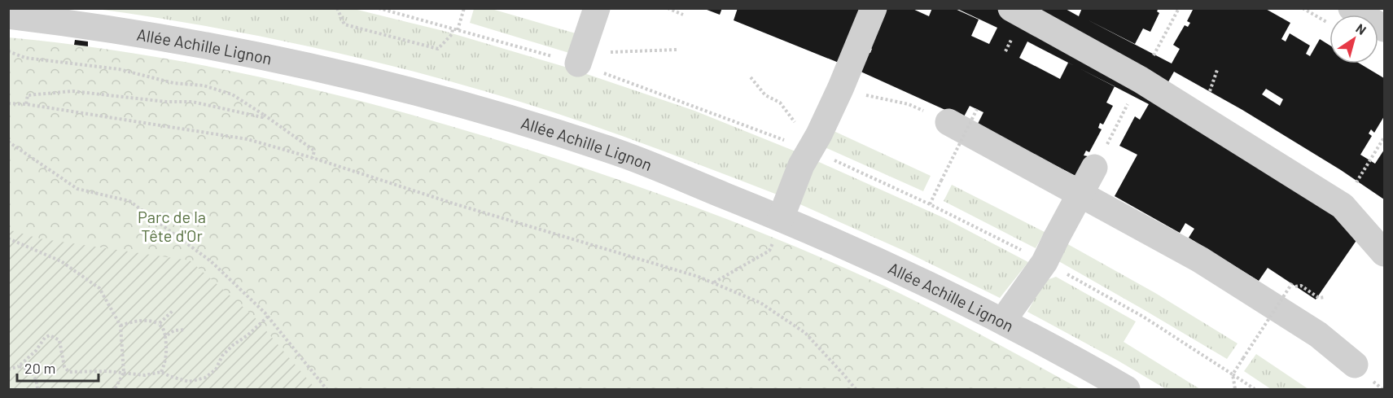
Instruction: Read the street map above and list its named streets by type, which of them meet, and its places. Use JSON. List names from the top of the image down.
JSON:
{
  "streets": {
    "street": ["Allée Achille Lignon"]
  },
  "parks": ["Parc de la Tête d'Or"],
  "scale_bar": "20 m",
  "north": "top right"
}
